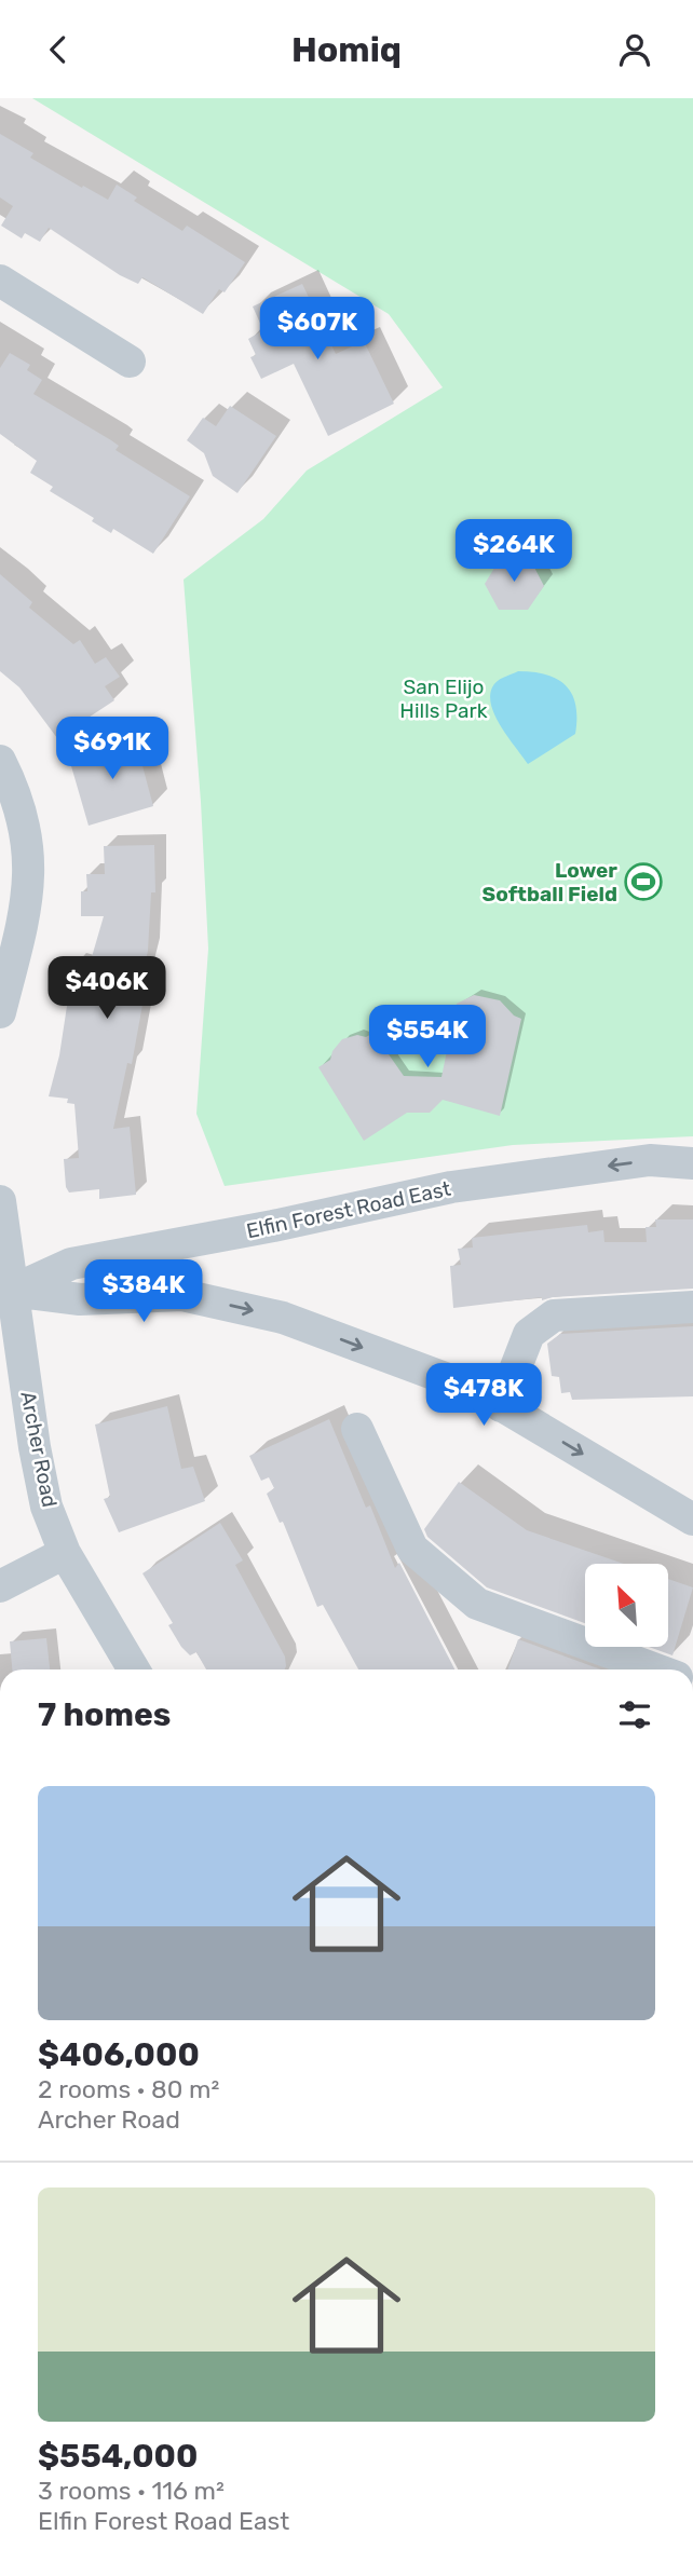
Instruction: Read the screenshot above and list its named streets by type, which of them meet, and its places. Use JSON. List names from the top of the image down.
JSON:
{
  "streets": {
    "street": ["Elfin Forest Road East", "Archer Road"]
  },
  "crossings": [
    ["Elfin Forest Road East", "Archer Road"]
  ],
  "parks": ["San Elijo Hills Park"],
  "places": {
    "sports": ["Lower Softball Field"]
  },
  "north": "top left",
  "page": {
    "header": "Homiq",
    "price": [
      "$607K",
      "$264K",
      "$691K",
      "$406K",
      "$554K",
      "$384K",
      "$478K"
    ],
    "heading": "7 homes",
    "list": [
      {
        "name": "$406,000",
        "note": "2 rooms · 80 m² · Archer Road"
      },
      {
        "name": "$554,000",
        "note": "3 rooms · 116 m² · Elfin Forest Road East"
      }
    ]
  }
}
